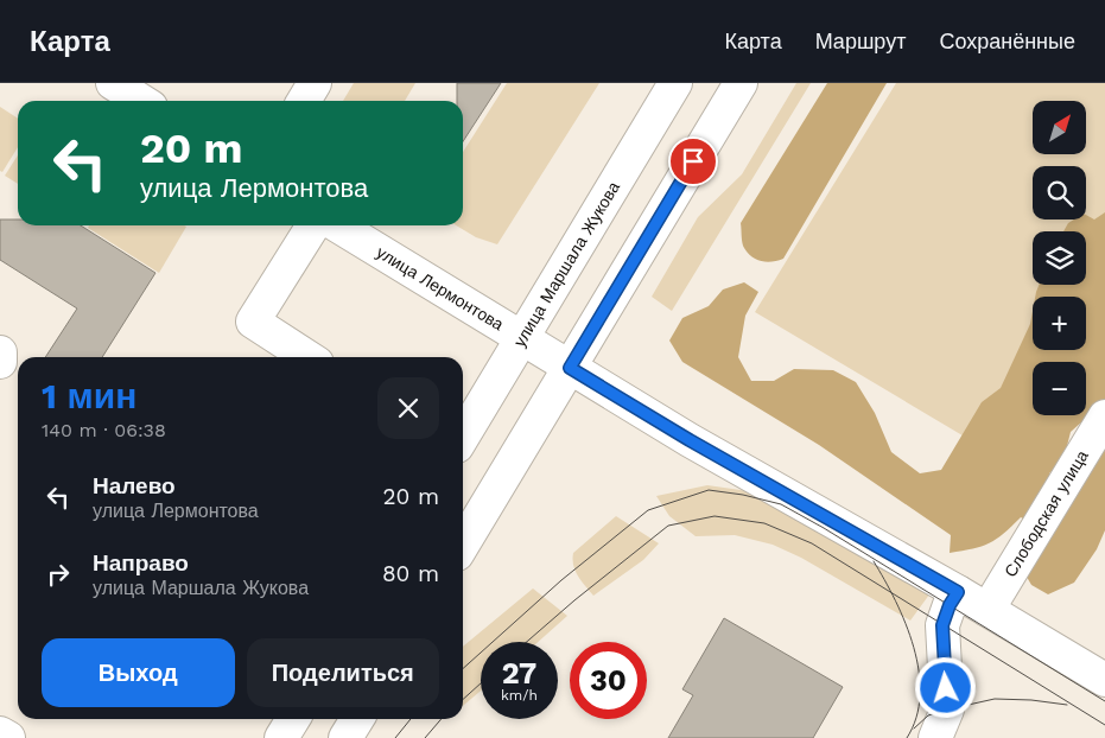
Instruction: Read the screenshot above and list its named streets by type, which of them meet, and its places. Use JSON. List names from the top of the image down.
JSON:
{
  "streets": {
    "main road": ["улица Маршала Жукова", "улица Лермонтова", "Слободская улица"]
  },
  "crossings": [
    ["улица Маршала Жукова", "улица Лермонтова"],
    ["улица Лермонтова", "Слободская улица"]
  ],
  "north": "top right",
  "page": {
    "header": "Карта",
    "nav": ["Карта", "Маршрут", "Сохранённые"],
    "map_buttons": ["+", "−"],
    "turn": ["20 m", "улица Лермонтова"],
    "heading": ["1 мин", "140 m · 06:38"],
    "list": [
      {
        "name": "Налево",
        "note": "улица Лермонтова",
        "value": "20 m"
      },
      {
        "name": "Направо",
        "note": "улица Маршала Жукова",
        "value": "80 m"
      }
    ],
    "buttons": ["Выход", "Поделиться"],
    "speed": "27 km/h",
    "limit": "30"
  }
}
